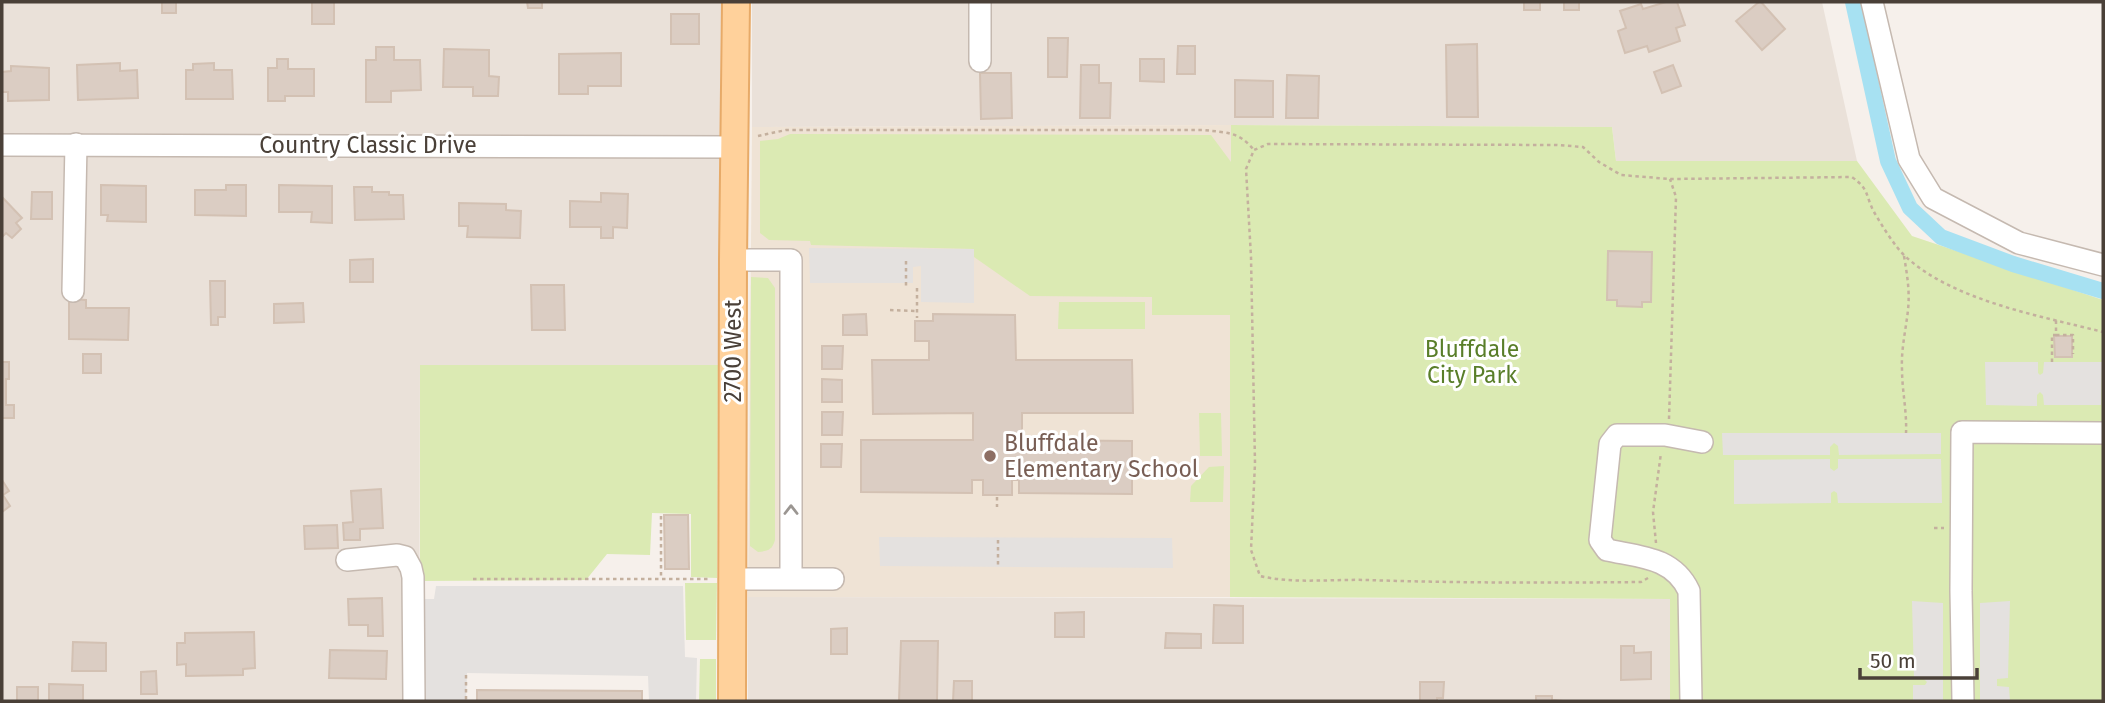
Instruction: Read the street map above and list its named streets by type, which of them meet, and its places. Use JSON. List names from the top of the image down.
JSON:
{
  "streets": {
    "main road": ["2700 West"],
    "street": ["Country Classic Drive"]
  },
  "crossings": [
    ["Country Classic Drive", "2700 West"]
  ],
  "parks": ["Bluffdale City Park"],
  "places": ["Bluffdale Elementary School"],
  "scale_bar": "50 m"
}
